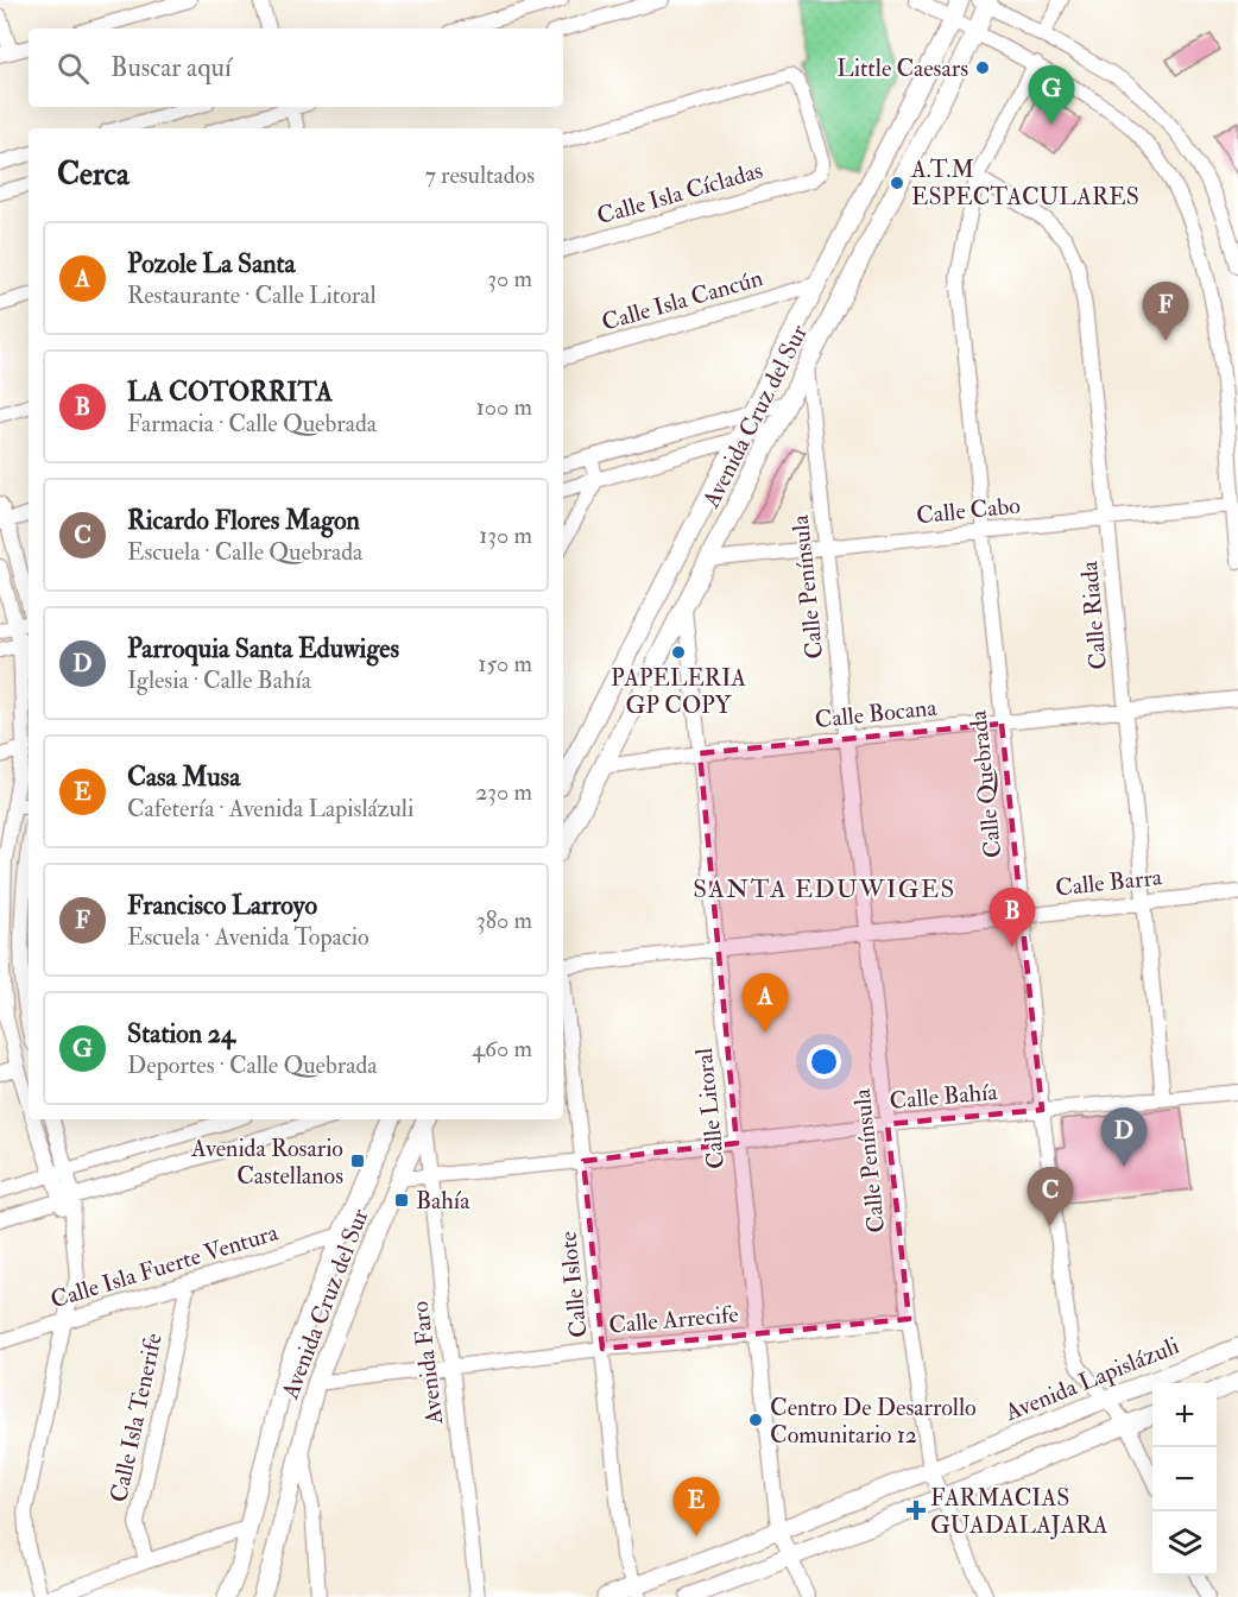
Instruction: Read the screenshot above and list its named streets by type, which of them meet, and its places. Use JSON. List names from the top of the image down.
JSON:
{
  "streets": {
    "main road": ["Avenida Cruz del Sur", "Avenida Lapislázuli"],
    "street": [
      "Calle Isla Cícladas",
      "Calle Isla Cancún",
      "Calle Cabo",
      "Calle Península",
      "Calle Riada",
      "Calle Bocana",
      "Calle Quebrada",
      "Calle Barra",
      "Calle Bahía",
      "Calle Litoral",
      "Calle Isla Fuerte Ventura",
      "Calle Islote",
      "Calle Arrecife",
      "Avenida Faro",
      "Calle Isla Tenerife"
    ]
  },
  "crossings": [
    ["Calle Isla Cancún", "Avenida Cruz del Sur"],
    ["Avenida Cruz del Sur", "Calle Cabo"],
    ["Avenida Cruz del Sur", "Calle Península"],
    ["Avenida Cruz del Sur", "Calle Bocana"],
    ["Avenida Cruz del Sur", "Calle Bahía"],
    ["Avenida Cruz del Sur", "Calle Litoral"],
    ["Avenida Cruz del Sur", "Calle Isla Fuerte Ventura"],
    ["Avenida Cruz del Sur", "Calle Arrecife"],
    ["Avenida Cruz del Sur", "Avenida Faro"],
    ["Calle Cabo", "Calle Península"],
    ["Calle Cabo", "Calle Riada"],
    ["Calle Cabo", "Calle Quebrada"],
    ["Calle Península", "Calle Bocana"],
    ["Calle Península", "Calle Barra"],
    ["Calle Península", "Calle Bahía"],
    ["Calle Península", "Calle Arrecife"],
    ["Calle Península", "Avenida Lapislázuli"],
    ["Calle Riada", "Calle Bocana"],
    ["Calle Riada", "Calle Quebrada"],
    ["Calle Riada", "Calle Barra"],
    ["Calle Riada", "Calle Bahía"],
    ["Calle Bocana", "Calle Quebrada"],
    ["Calle Bocana", "Calle Litoral"],
    ["Calle Quebrada", "Calle Barra"],
    ["Calle Quebrada", "Calle Bahía"],
    ["Calle Quebrada", "Avenida Lapislázuli"],
    ["Calle Barra", "Calle Litoral"],
    ["Calle Bahía", "Calle Litoral"],
    ["Calle Bahía", "Calle Islote"],
    ["Calle Bahía", "Avenida Faro"],
    ["Calle Litoral", "Calle Arrecife"],
    ["Calle Litoral", "Avenida Lapislázuli"],
    ["Calle Isla Fuerte Ventura", "Calle Isla Tenerife"],
    ["Calle Islote", "Calle Arrecife"],
    ["Calle Islote", "Avenida Lapislázuli"],
    ["Calle Arrecife", "Avenida Faro"]
  ],
  "districts": ["SANTA EDUWIGES"],
  "places": {
    "other": [
      "Little Caesars",
      "A.T.M ESPECTACULARES",
      "PAPELERIA GP COPY",
      "Centro De Desarrollo Comunitario 12"
    ],
    "transit": ["Avenida Rosario Castellanos", "Bahía"],
    "health": ["FARMACIAS GUADALAJARA"]
  },
  "page": {
    "search": "Buscar aquí",
    "pins": [
      "G",
      "F",
      "B",
      "A",
      "D",
      "C",
      "E"
    ],
    "heading": ["Cerca", "7 resultados"],
    "list": [
      {
        "mark": "A",
        "name": "Pozole La Santa",
        "note": "Restaurante · Calle Litoral",
        "value": "30 m"
      },
      {
        "mark": "B",
        "name": "LA COTORRITA",
        "note": "Farmacia · Calle Quebrada",
        "value": "100 m"
      },
      {
        "mark": "C",
        "name": "Ricardo Flores Magon",
        "note": "Escuela · Calle Quebrada",
        "value": "130 m"
      },
      {
        "mark": "D",
        "name": "Parroquia Santa Eduwiges",
        "note": "Iglesia · Calle Bahía",
        "value": "150 m"
      },
      {
        "mark": "E",
        "name": "Casa Musa",
        "note": "Cafetería · Avenida Lapislázuli",
        "value": "230 m"
      },
      {
        "mark": "F",
        "name": "Francisco Larroyo",
        "note": "Escuela · Avenida Topacio",
        "value": "380 m"
      },
      {
        "mark": "G",
        "name": "Station 24",
        "note": "Deportes · Calle Quebrada",
        "value": "460 m"
      }
    ],
    "map_buttons": ["+", "−"]
  }
}
